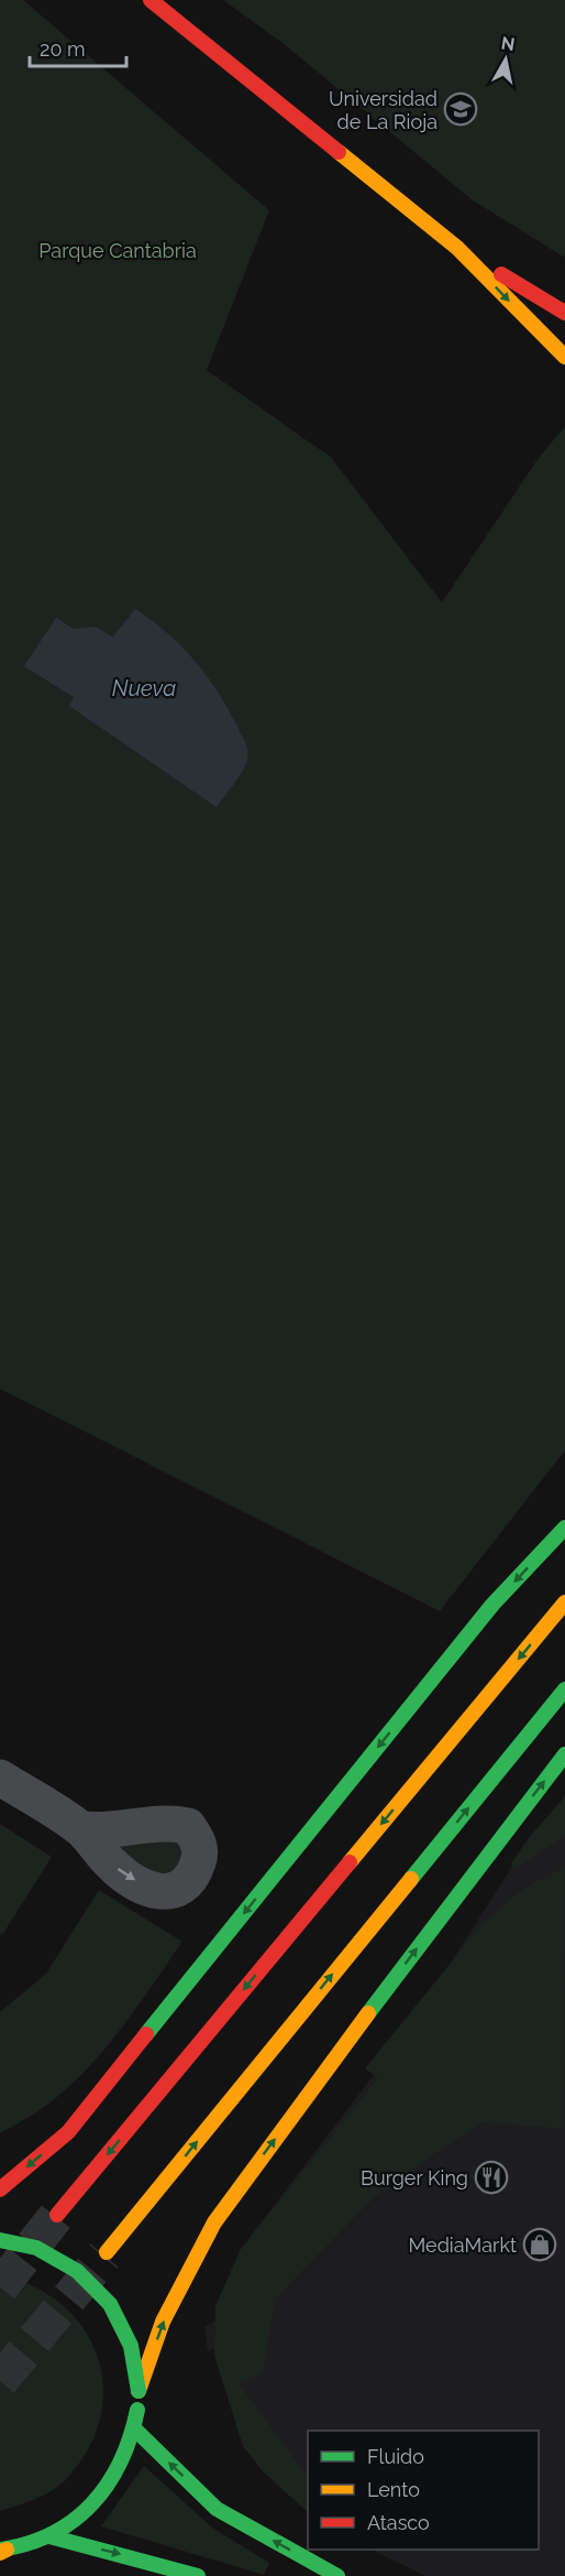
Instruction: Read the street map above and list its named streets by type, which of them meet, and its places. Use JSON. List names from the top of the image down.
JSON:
{
  "water": ["Nueva"],
  "parks": ["Parque Cantabria"],
  "places": {
    "school or university": ["Universidad de La Rioja"],
    "restaurant": ["Burger King"],
    "shop": ["MediaMarkt"]
  },
  "legend": ["Fluido", "Lento", "Atasco"],
  "scale_bar": "20 m",
  "north": "top"
}
